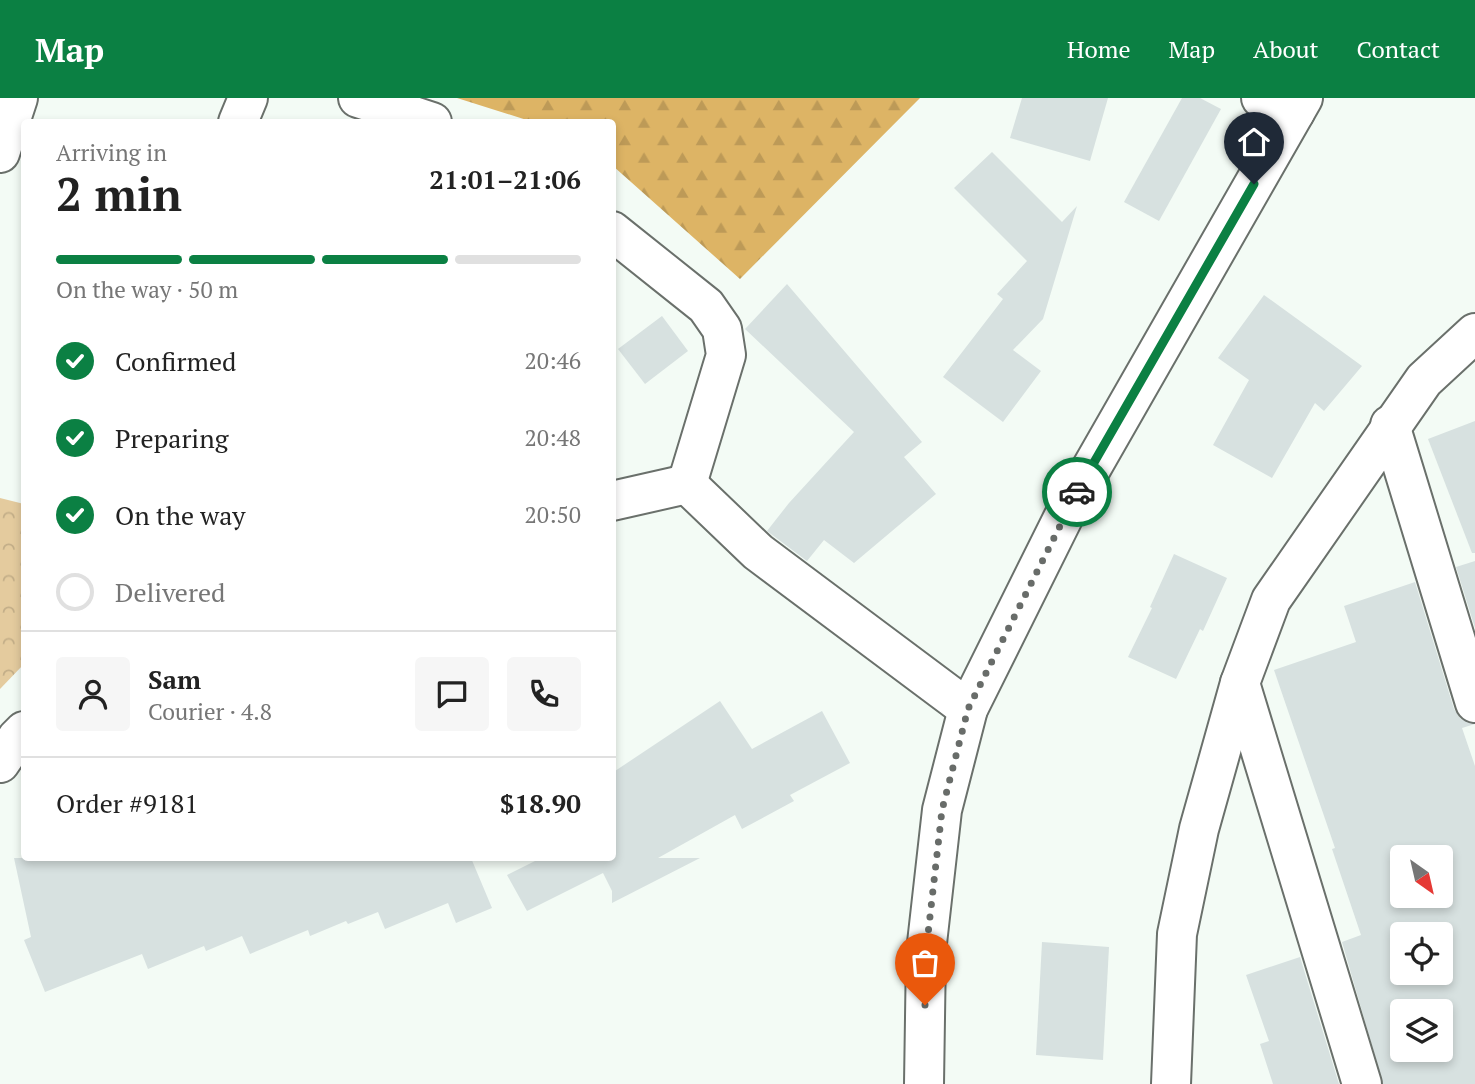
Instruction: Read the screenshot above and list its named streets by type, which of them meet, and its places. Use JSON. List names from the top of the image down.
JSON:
{
  "north": "bottom right",
  "page": {
    "header": "Map",
    "nav": [
      "Home",
      "Map",
      "About",
      "Contact"
    ],
    "heading": ["2 min", "Arriving in", "21:01–21:06"],
    "panel": [
      "Sam",
      "Courier · 4.8",
      "Order #9181",
      "$18.90"
    ],
    "bar": "On the way · 50 m",
    "list": [
      ["Confirmed", "20:46"],
      ["Preparing", "20:48"],
      ["On the way", "20:50"],
      "Delivered"
    ]
  }
}
